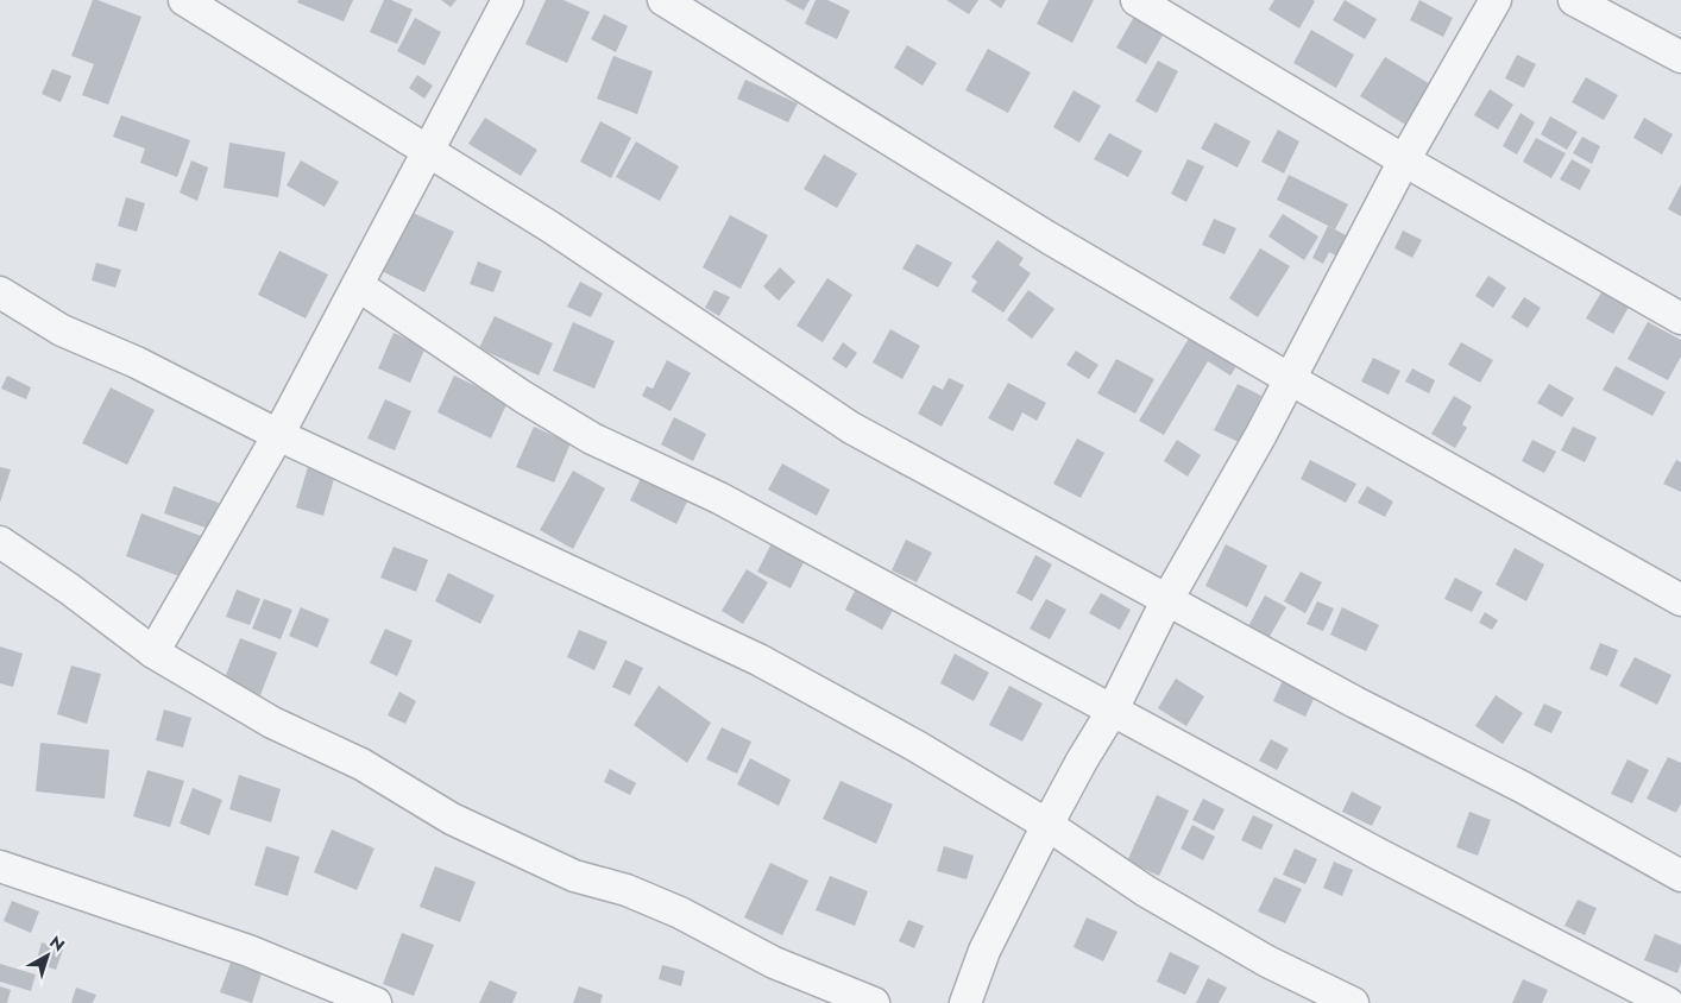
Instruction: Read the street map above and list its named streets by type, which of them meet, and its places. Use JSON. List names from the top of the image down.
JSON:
{
  "north": "top right"
}
